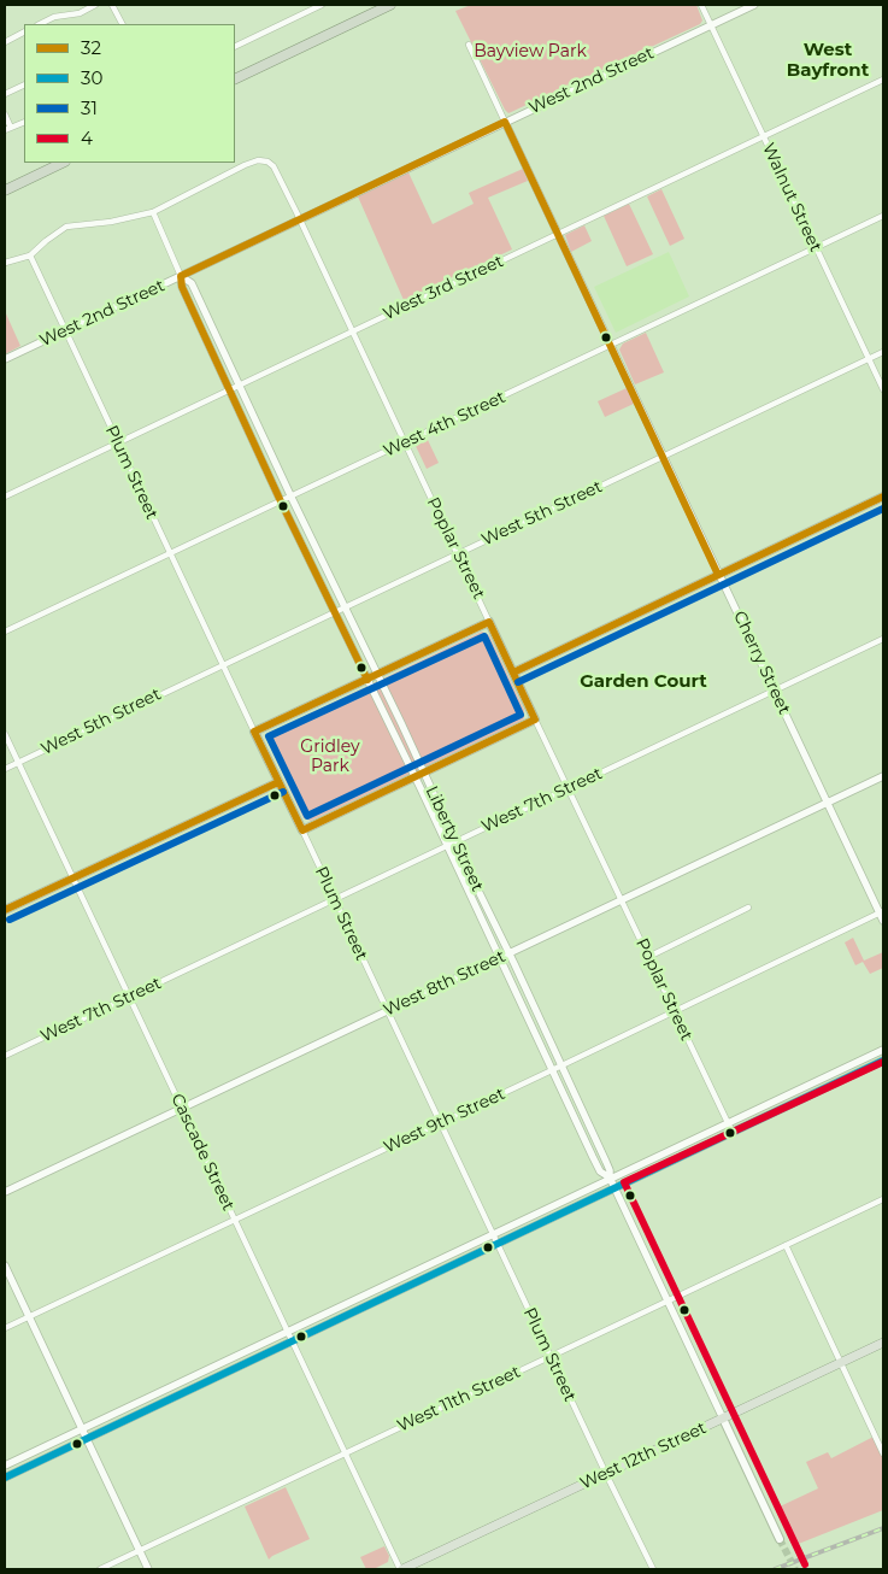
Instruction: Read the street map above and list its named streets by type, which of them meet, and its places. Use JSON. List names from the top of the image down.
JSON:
{
  "streets": {
    "main road": [
      "Plum Street",
      "Poplar Street",
      "Liberty Street",
      "West 12th Street"
    ],
    "street": [
      "West 2nd Street",
      "Walnut Street",
      "West 3rd Street",
      "West 4th Street",
      "West 5th Street",
      "Cherry Street",
      "West 7th Street",
      "West 8th Street",
      "West 9th Street",
      "Cascade Street",
      "West 11th Street"
    ]
  },
  "crossings": [
    ["West 2nd Street", "Walnut Street"],
    ["West 2nd Street", "Plum Street"],
    ["West 2nd Street", "Poplar Street"],
    ["West 2nd Street", "Cherry Street"],
    ["West 2nd Street", "Liberty Street"],
    ["Walnut Street", "West 3rd Street"],
    ["Walnut Street", "West 4th Street"],
    ["Walnut Street", "West 5th Street"],
    ["West 3rd Street", "Plum Street"],
    ["West 3rd Street", "Poplar Street"],
    ["West 3rd Street", "Cherry Street"],
    ["West 3rd Street", "Liberty Street"],
    ["West 4th Street", "Plum Street"],
    ["West 4th Street", "Poplar Street"],
    ["West 4th Street", "Cherry Street"],
    ["West 4th Street", "Liberty Street"],
    ["Plum Street", "West 5th Street"],
    ["Plum Street", "West 7th Street"],
    ["Plum Street", "West 8th Street"],
    ["Plum Street", "West 9th Street"],
    ["Plum Street", "West 11th Street"],
    ["Plum Street", "West 12th Street"],
    ["West 5th Street", "Poplar Street"],
    ["West 5th Street", "Cherry Street"],
    ["West 5th Street", "Liberty Street"],
    ["West 5th Street", "Cascade Street"],
    ["Poplar Street", "West 7th Street"],
    ["Poplar Street", "Liberty Street"],
    ["Poplar Street", "West 8th Street"],
    ["Poplar Street", "West 9th Street"],
    ["Cherry Street", "West 7th Street"],
    ["Cherry Street", "West 8th Street"],
    ["Cherry Street", "West 9th Street"],
    ["West 7th Street", "Liberty Street"],
    ["West 7th Street", "Cascade Street"],
    ["Liberty Street", "West 8th Street"],
    ["Liberty Street", "West 9th Street"],
    ["Liberty Street", "West 11th Street"],
    ["Liberty Street", "West 12th Street"],
    ["West 8th Street", "Cascade Street"],
    ["West 9th Street", "Cascade Street"],
    ["Cascade Street", "West 11th Street"],
    ["Cascade Street", "West 12th Street"]
  ],
  "districts": ["West Bayfront", "Garden Court"],
  "parks": ["Bayview Park", "Gridley Park"],
  "lines": [
    "transit line 32",
    "transit line 31",
    "transit line 30",
    "transit line 4"
  ],
  "legend": [
    "32",
    "30",
    "31",
    "4"
  ]
}
